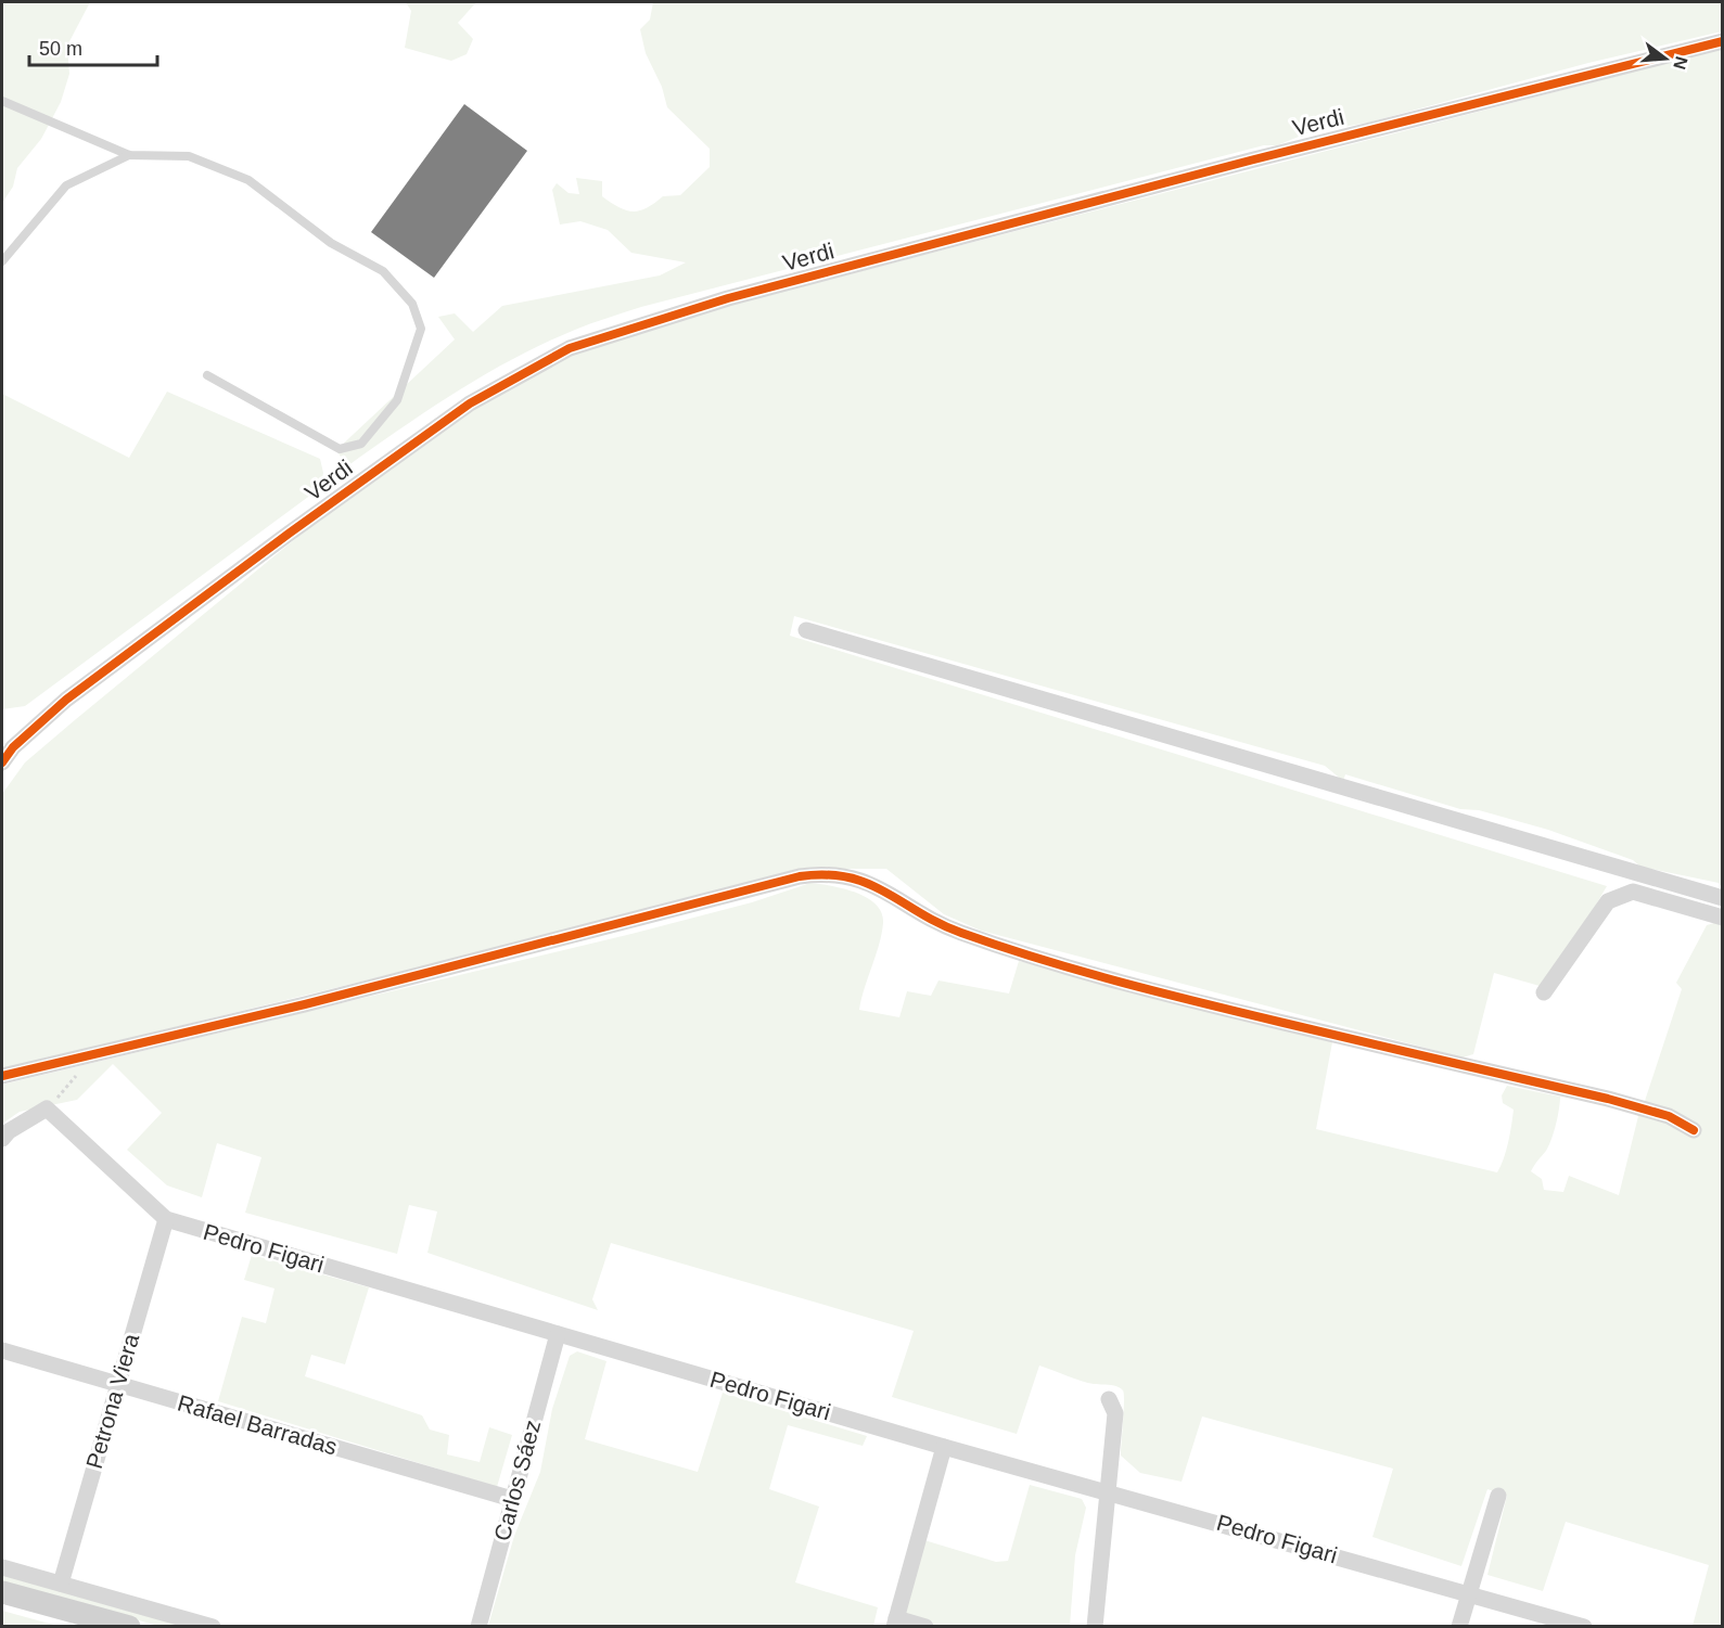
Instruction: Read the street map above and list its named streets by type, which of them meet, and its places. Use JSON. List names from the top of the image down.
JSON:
{
  "streets": {
    "street": [
      "Verdi",
      "Pedro Figari",
      "Petrona Viera",
      "Rafael Barradas",
      "Carlos Sáez"
    ]
  },
  "crossings": [
    ["Pedro Figari", "Petrona Viera"],
    ["Pedro Figari", "Carlos Sáez"],
    ["Petrona Viera", "Rafael Barradas"],
    ["Rafael Barradas", "Carlos Sáez"]
  ],
  "scale_bar": "50 m",
  "north": "right"
}
